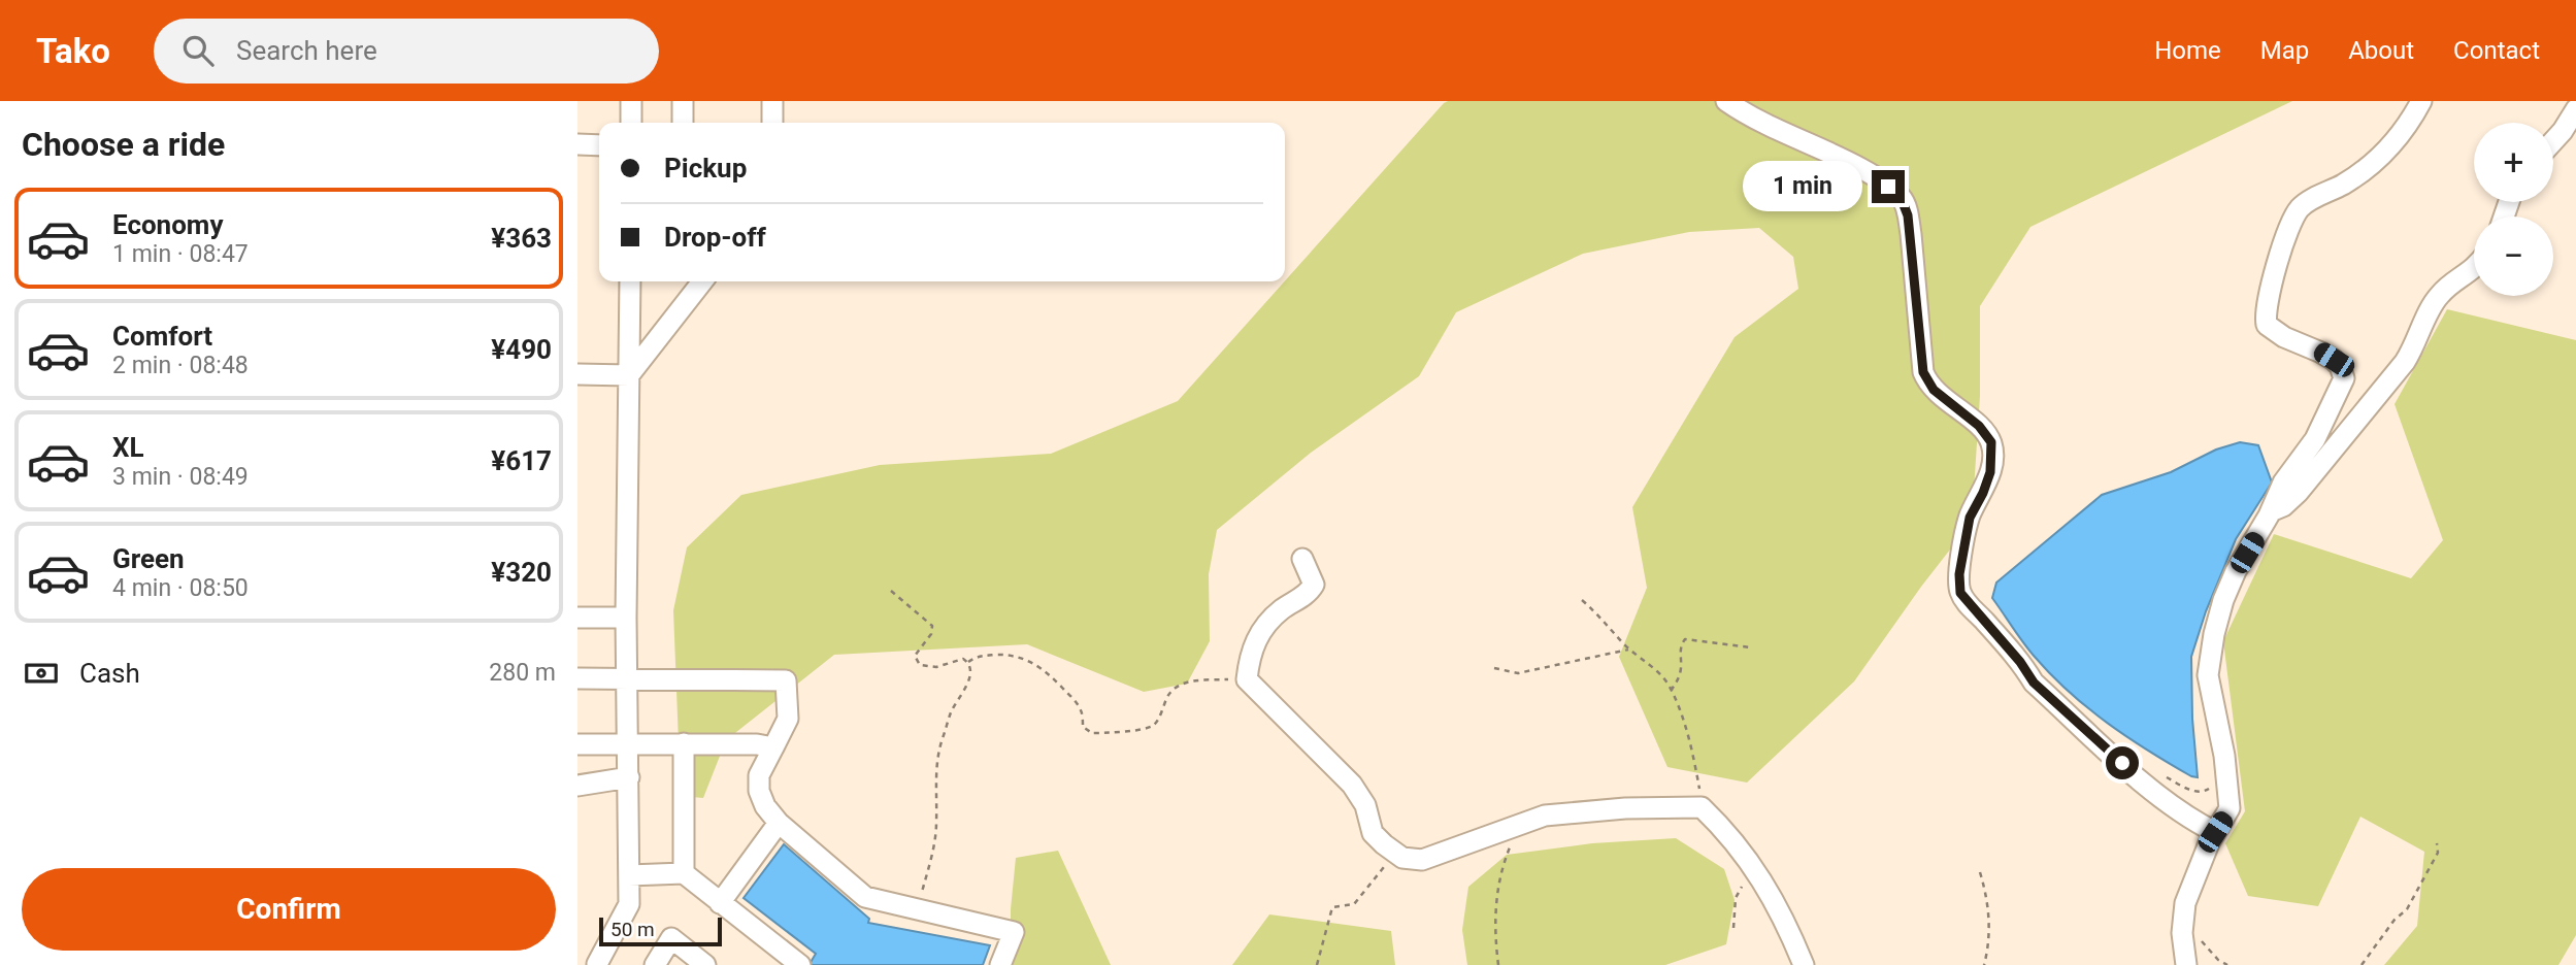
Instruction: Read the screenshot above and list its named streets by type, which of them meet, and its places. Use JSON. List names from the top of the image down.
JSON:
{
  "scale_bar": "50 m",
  "page": {
    "header": "Tako",
    "search": "Search here",
    "nav": [
      "Home",
      "Map",
      "About",
      "Contact"
    ],
    "heading": "Choose a ride",
    "map_buttons": ["+", "−"],
    "banner": ["Pickup", "Drop-off"],
    "bubble": "1 min",
    "list": [
      {
        "name": "Economy",
        "note": "1 min · 08:47",
        "value": "¥363"
      },
      {
        "name": "Comfort",
        "note": "2 min · 08:48",
        "value": "¥490"
      },
      {
        "name": "XL",
        "note": "3 min · 08:49",
        "value": "¥617"
      },
      {
        "name": "Green",
        "note": "4 min · 08:50",
        "value": "¥320"
      }
    ],
    "pay": ["Cash", "280 m"],
    "buttons": "Confirm",
    "scale": "50 m"
  }
}
